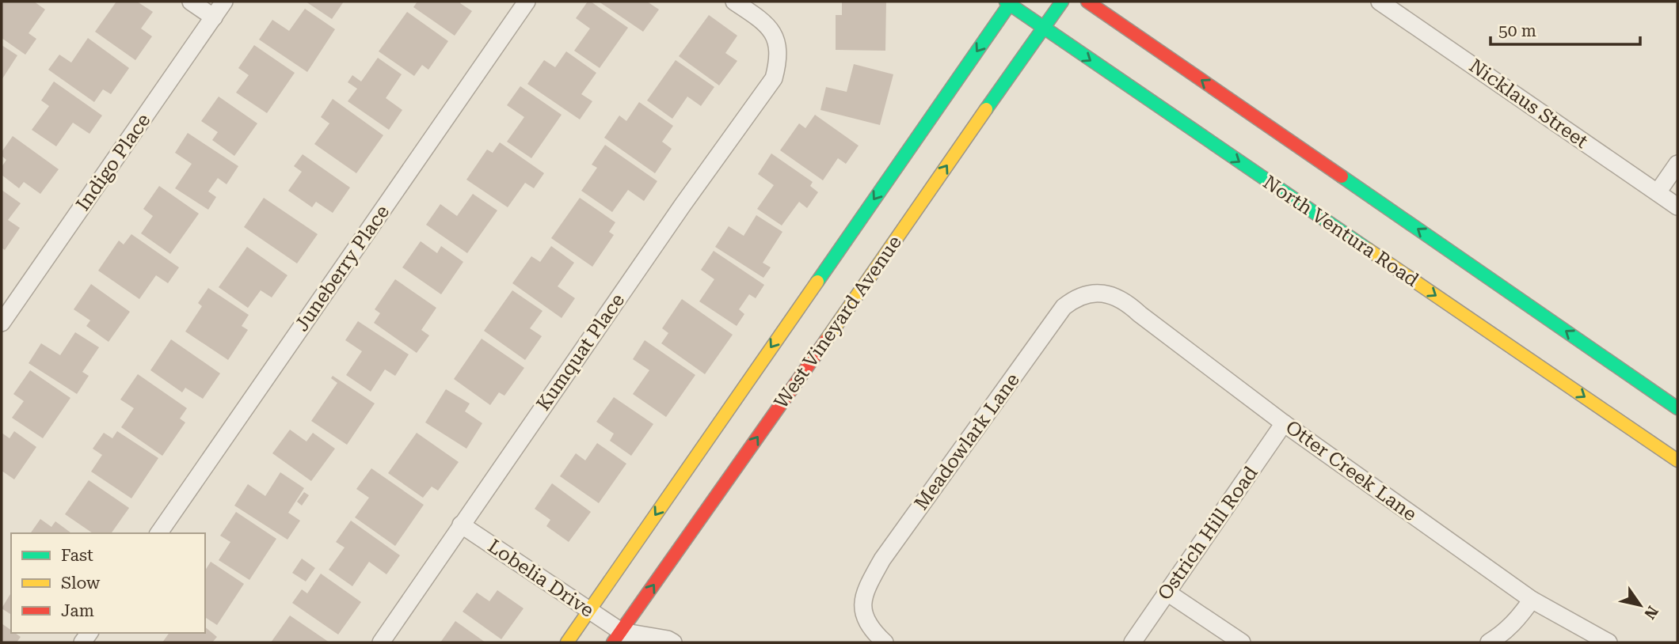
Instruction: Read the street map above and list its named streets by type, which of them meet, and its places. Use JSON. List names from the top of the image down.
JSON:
{
  "streets": {
    "main road": ["North Ventura Road", "West Vineyard Avenue"],
    "street": [
      "Nicklaus Street",
      "Indigo Place",
      "Juneberry Place",
      "Kumquat Place",
      "Meadowlark Lane",
      "Otter Creek Lane",
      "Ostrich Hill Road",
      "Lobelia Drive"
    ]
  },
  "crossings": [
    ["North Ventura Road", "West Vineyard Avenue"],
    ["West Vineyard Avenue", "Lobelia Drive"],
    ["Kumquat Place", "Lobelia Drive"],
    ["Meadowlark Lane", "Otter Creek Lane"],
    ["Otter Creek Lane", "Ostrich Hill Road"]
  ],
  "legend": ["Fast", "Slow", "Jam"],
  "scale_bar": "50 m",
  "north": "bottom right"
}
